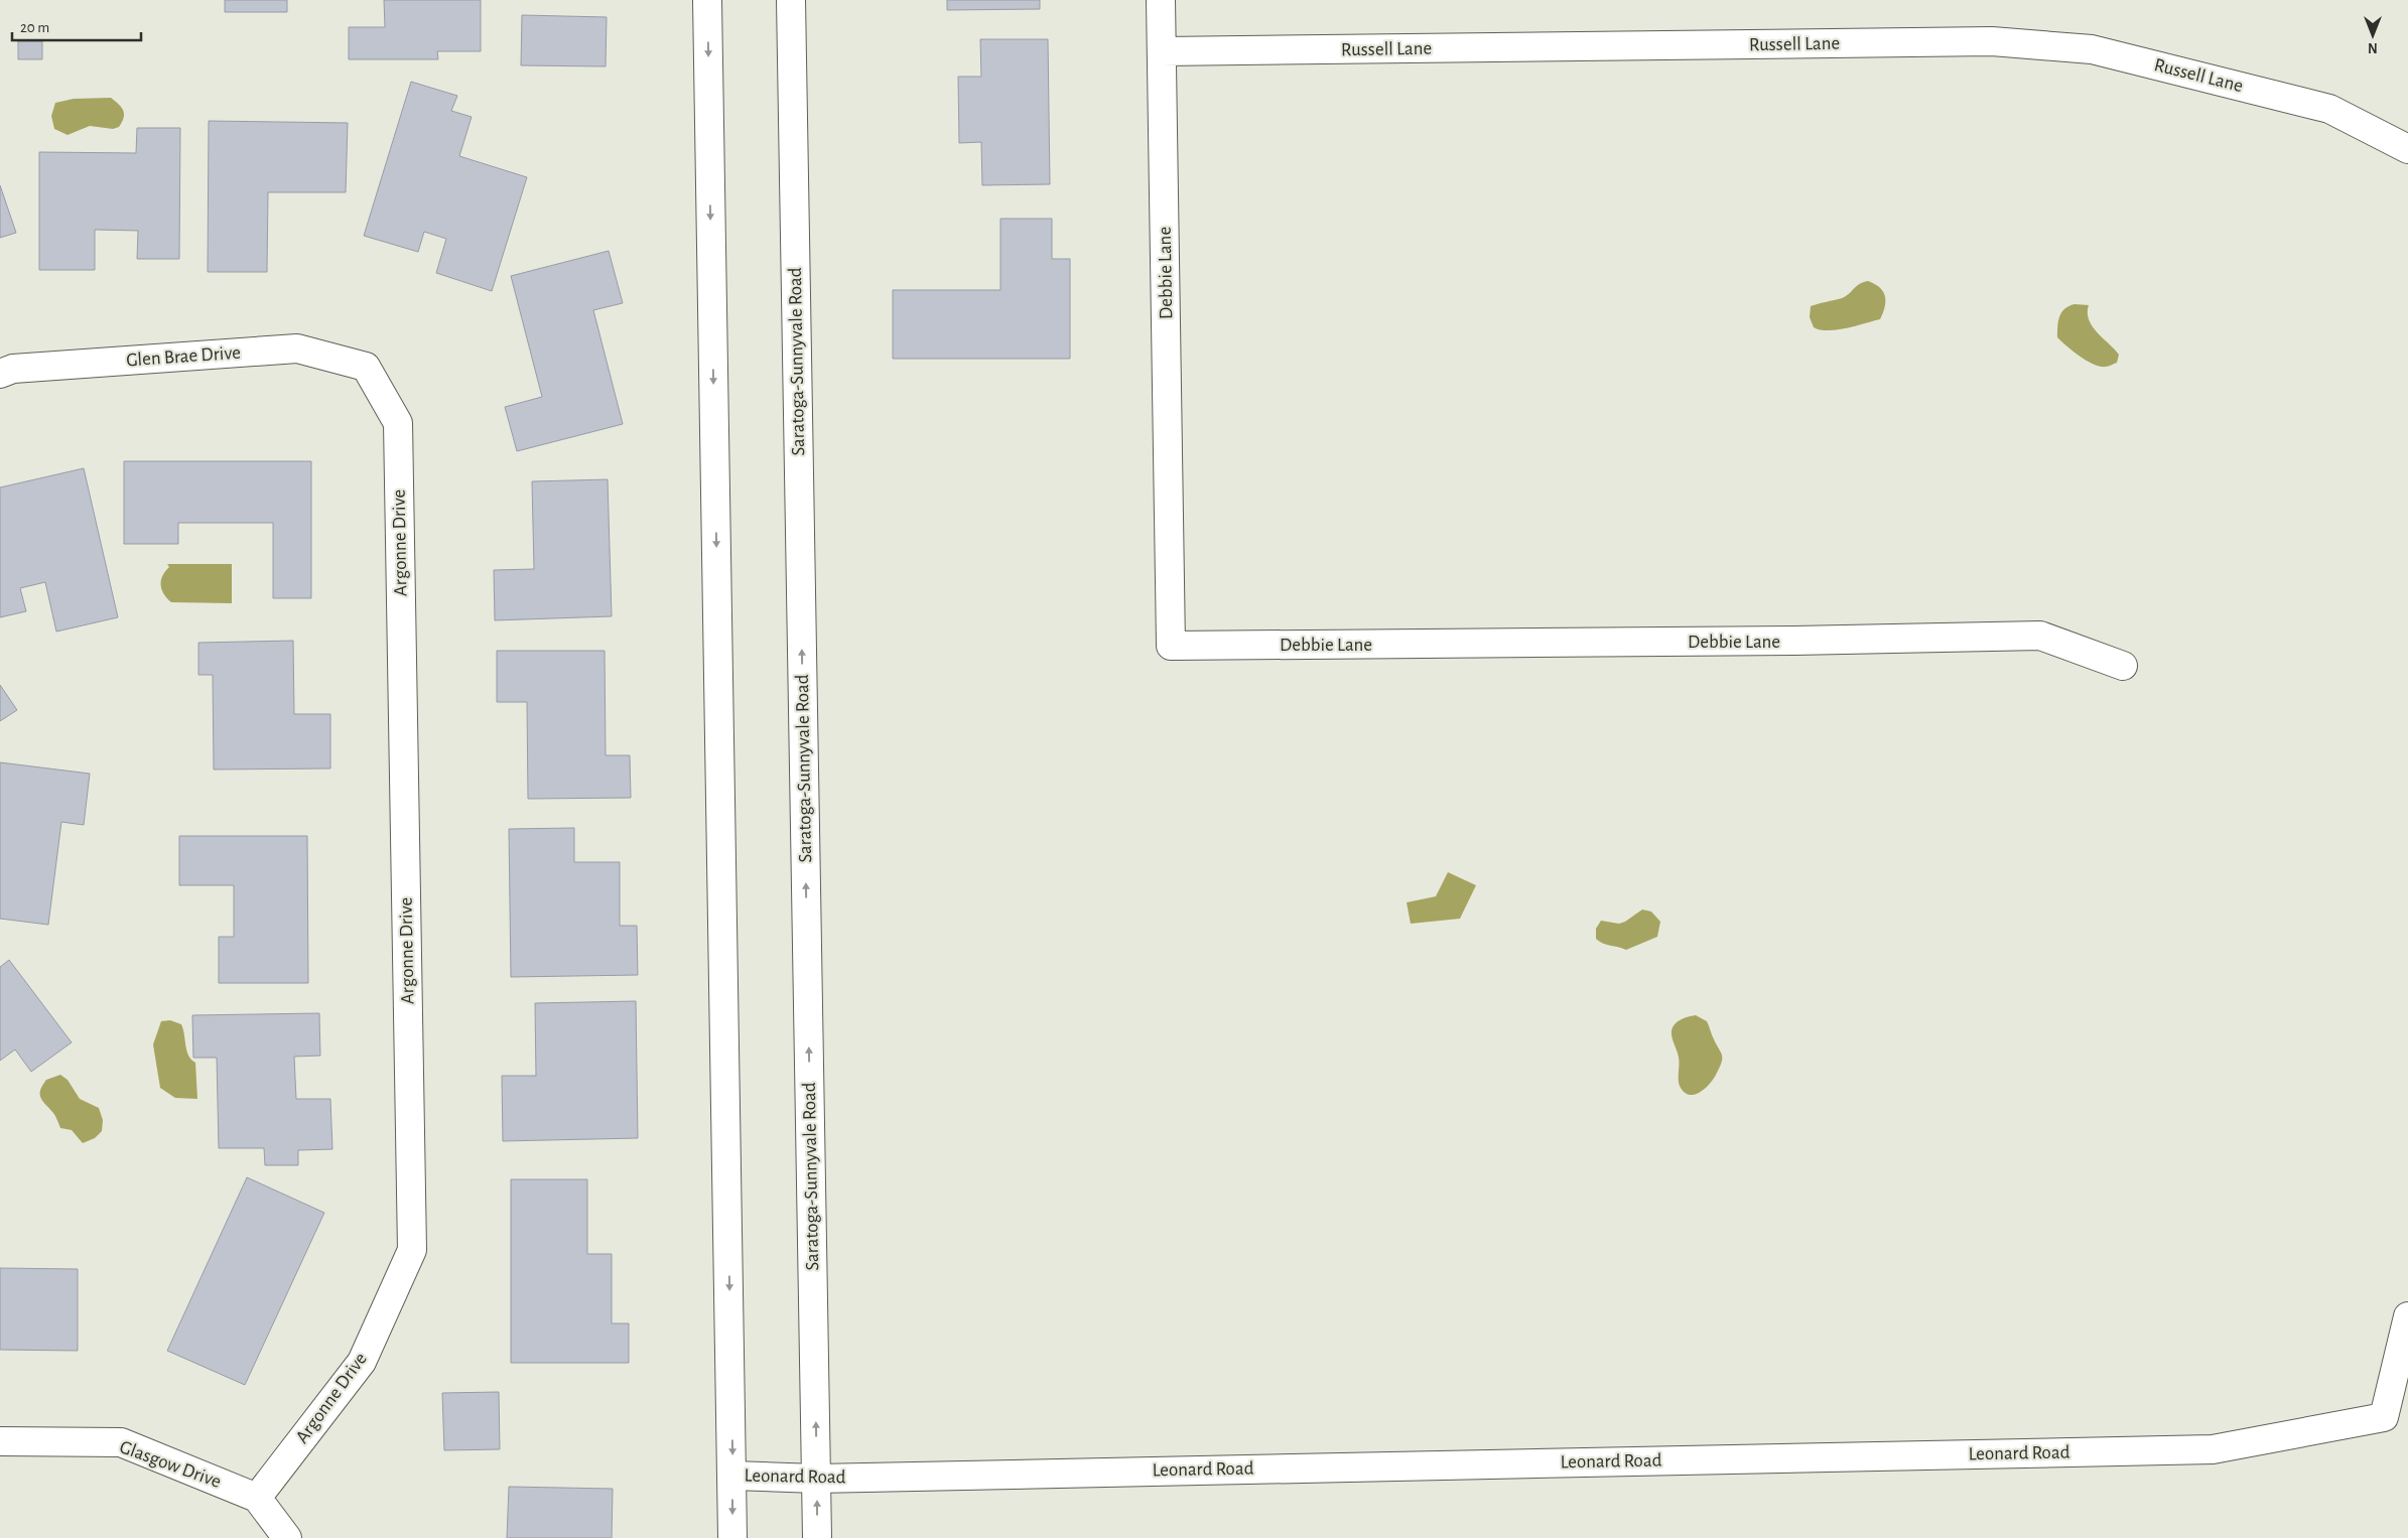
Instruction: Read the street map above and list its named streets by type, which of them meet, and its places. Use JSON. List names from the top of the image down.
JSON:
{
  "streets": {
    "street": [
      "Russell Lane",
      "Debbie Lane",
      "Glen Brae Drive",
      "Saratoga-Sunnyvale Road",
      "Argonne Drive",
      "Leonard Road",
      "Glasgow Drive"
    ]
  },
  "crossings": [
    ["Russell Lane", "Debbie Lane"],
    ["Glen Brae Drive", "Argonne Drive"],
    ["Saratoga-Sunnyvale Road", "Leonard Road"],
    ["Argonne Drive", "Glasgow Drive"]
  ],
  "scale_bar": "20 m",
  "north": "bottom"
}
